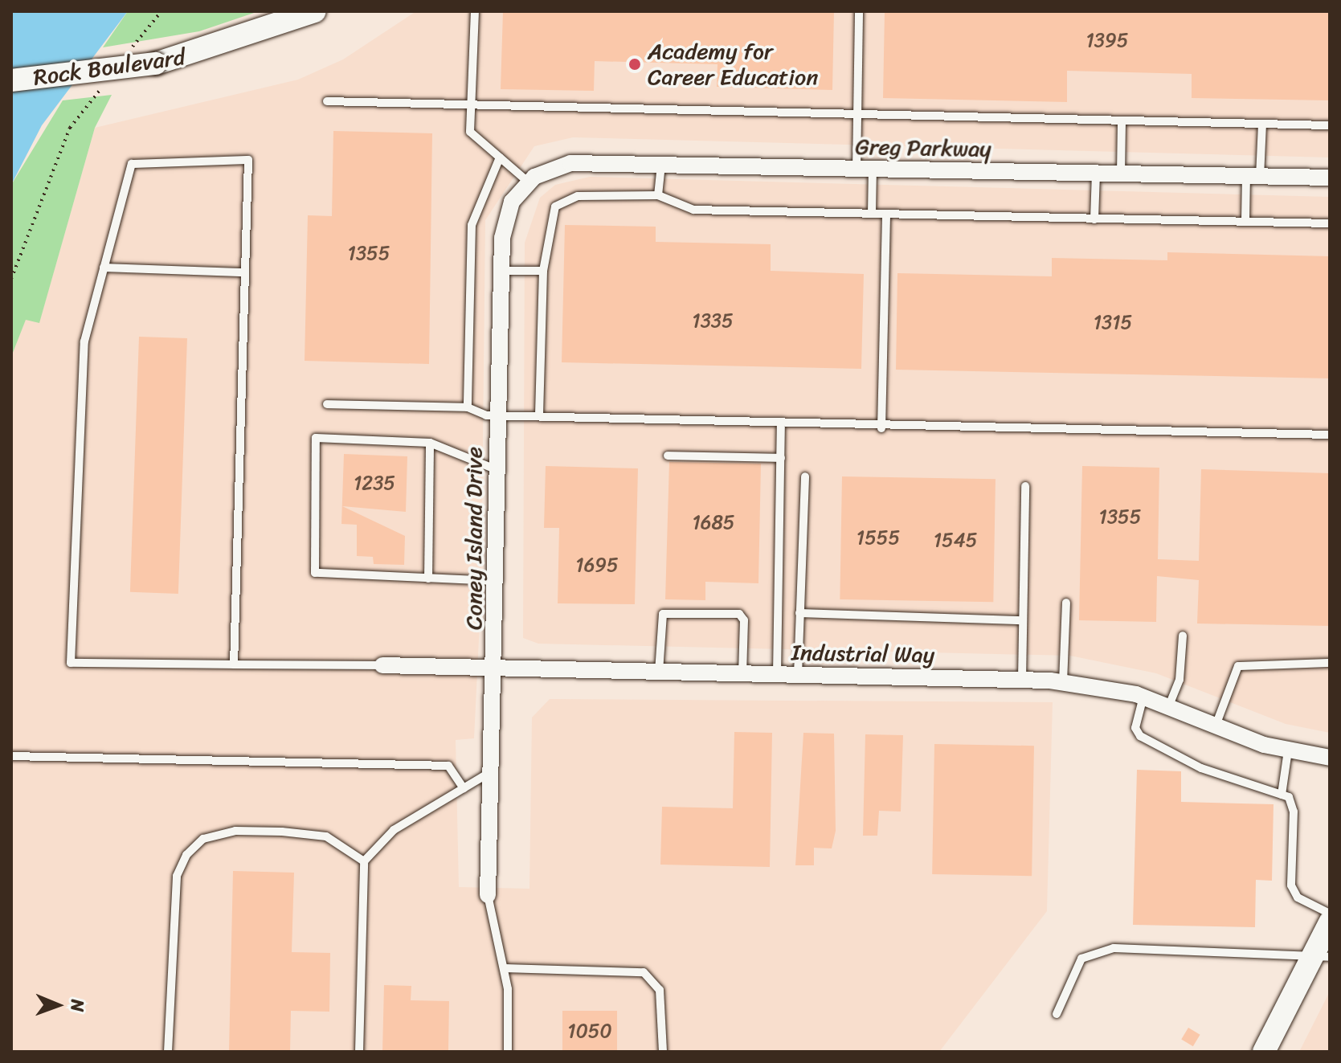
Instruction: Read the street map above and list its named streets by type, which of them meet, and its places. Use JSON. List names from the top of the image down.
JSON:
{
  "streets": {
    "main road": ["Rock Boulevard"],
    "street": ["Greg Parkway", "Coney Island Drive", "Industrial Way"]
  },
  "crossings": [
    ["Greg Parkway", "Coney Island Drive"],
    ["Coney Island Drive", "Industrial Way"]
  ],
  "places": ["Academy for Career Education"],
  "house_numbers": [
    "1395",
    "1355",
    "1335",
    "1315",
    "1235",
    "1355",
    "1685",
    "1555",
    "1545",
    "1695",
    "1050"
  ],
  "north": "right"
}
